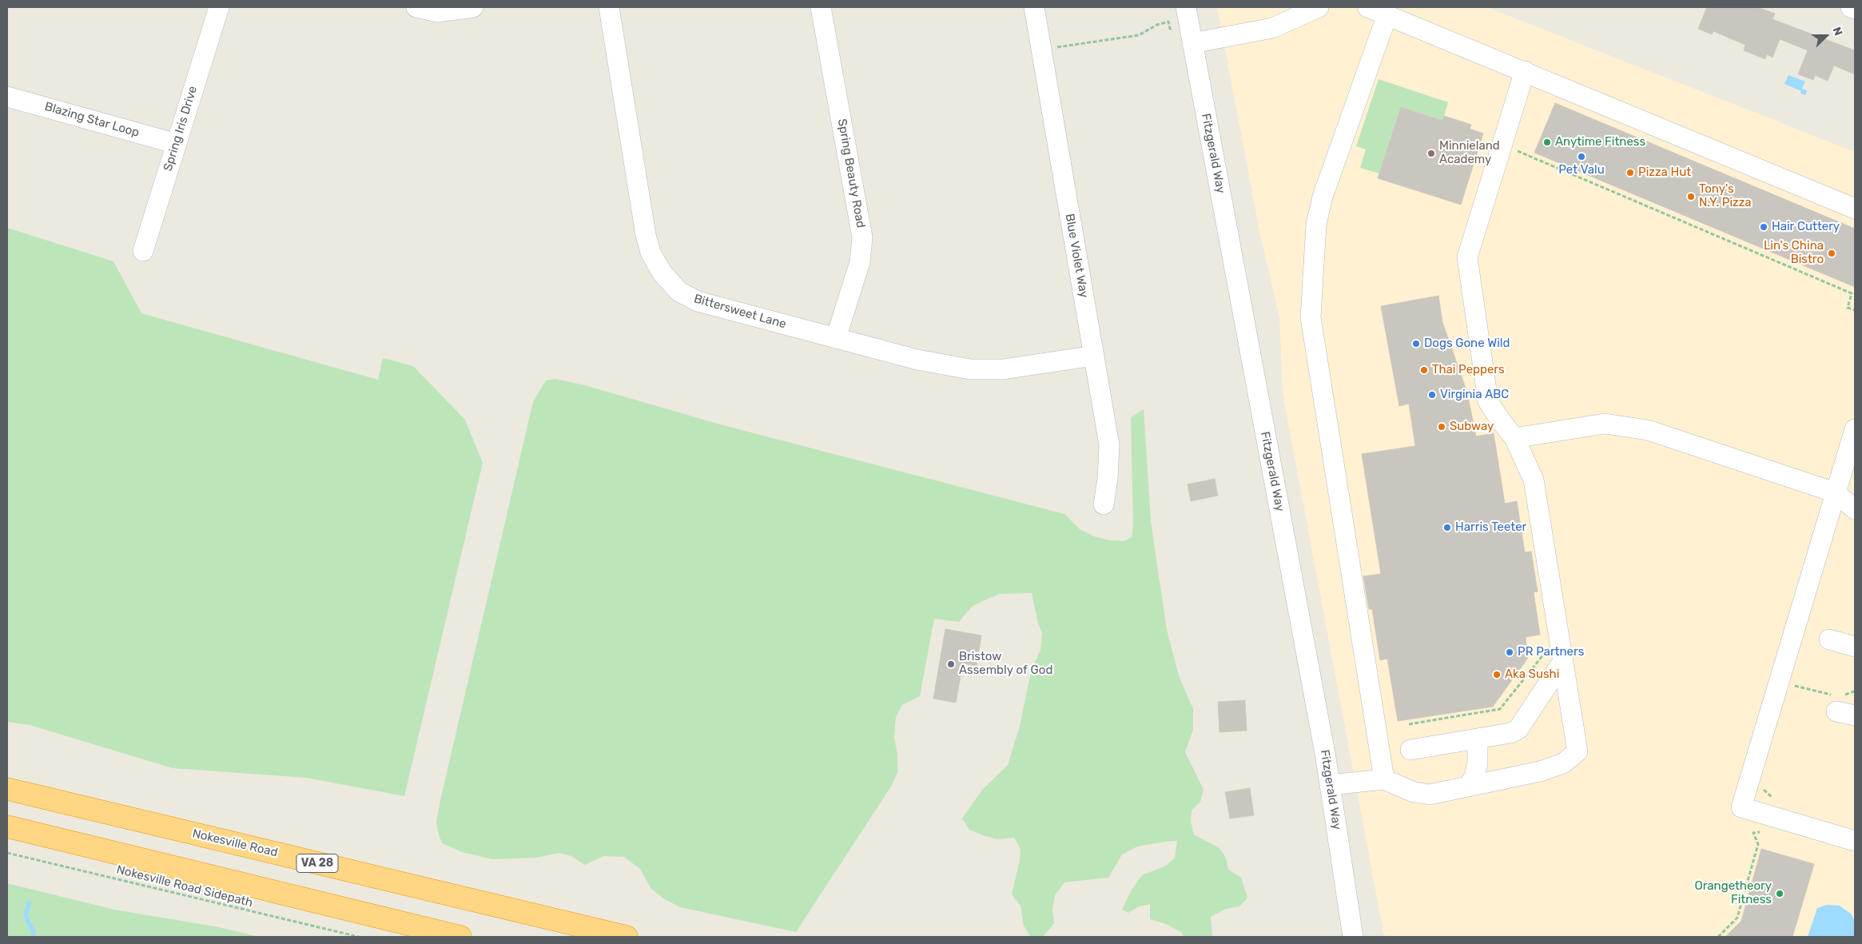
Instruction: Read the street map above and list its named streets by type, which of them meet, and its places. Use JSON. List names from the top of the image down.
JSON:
{
  "streets": {
    "highway": ["Nokesville Road", "VA 28"],
    "street": [
      "Blazing Star Loop",
      "Spring Iris Drive",
      "Fitzgerald Way",
      "Spring Beauty Road",
      "Blue Violet Way",
      "Bittersweet Lane"
    ],
    "path": ["Nokesville Road Sidepath"]
  },
  "crossings": [
    ["Blazing Star Loop", "Spring Iris Drive"],
    ["Spring Beauty Road", "Bittersweet Lane"],
    ["Blue Violet Way", "Bittersweet Lane"]
  ],
  "places": [
    "Anytime Fitness",
    "Minnieland Academy",
    "Pet Valu",
    "Pizza Hut",
    "Tony's N.Y. Pizza",
    "Hair Cuttery",
    "Lin's China Bistro",
    "Dogs Gone Wild",
    "Thai Peppers",
    "Virginia ABC",
    "Subway",
    "Harris Teeter",
    "PR Partners",
    "Bristow Assembly of God",
    "Aka Sushi",
    "Orangetheory Fitness"
  ],
  "north": "right"
}
